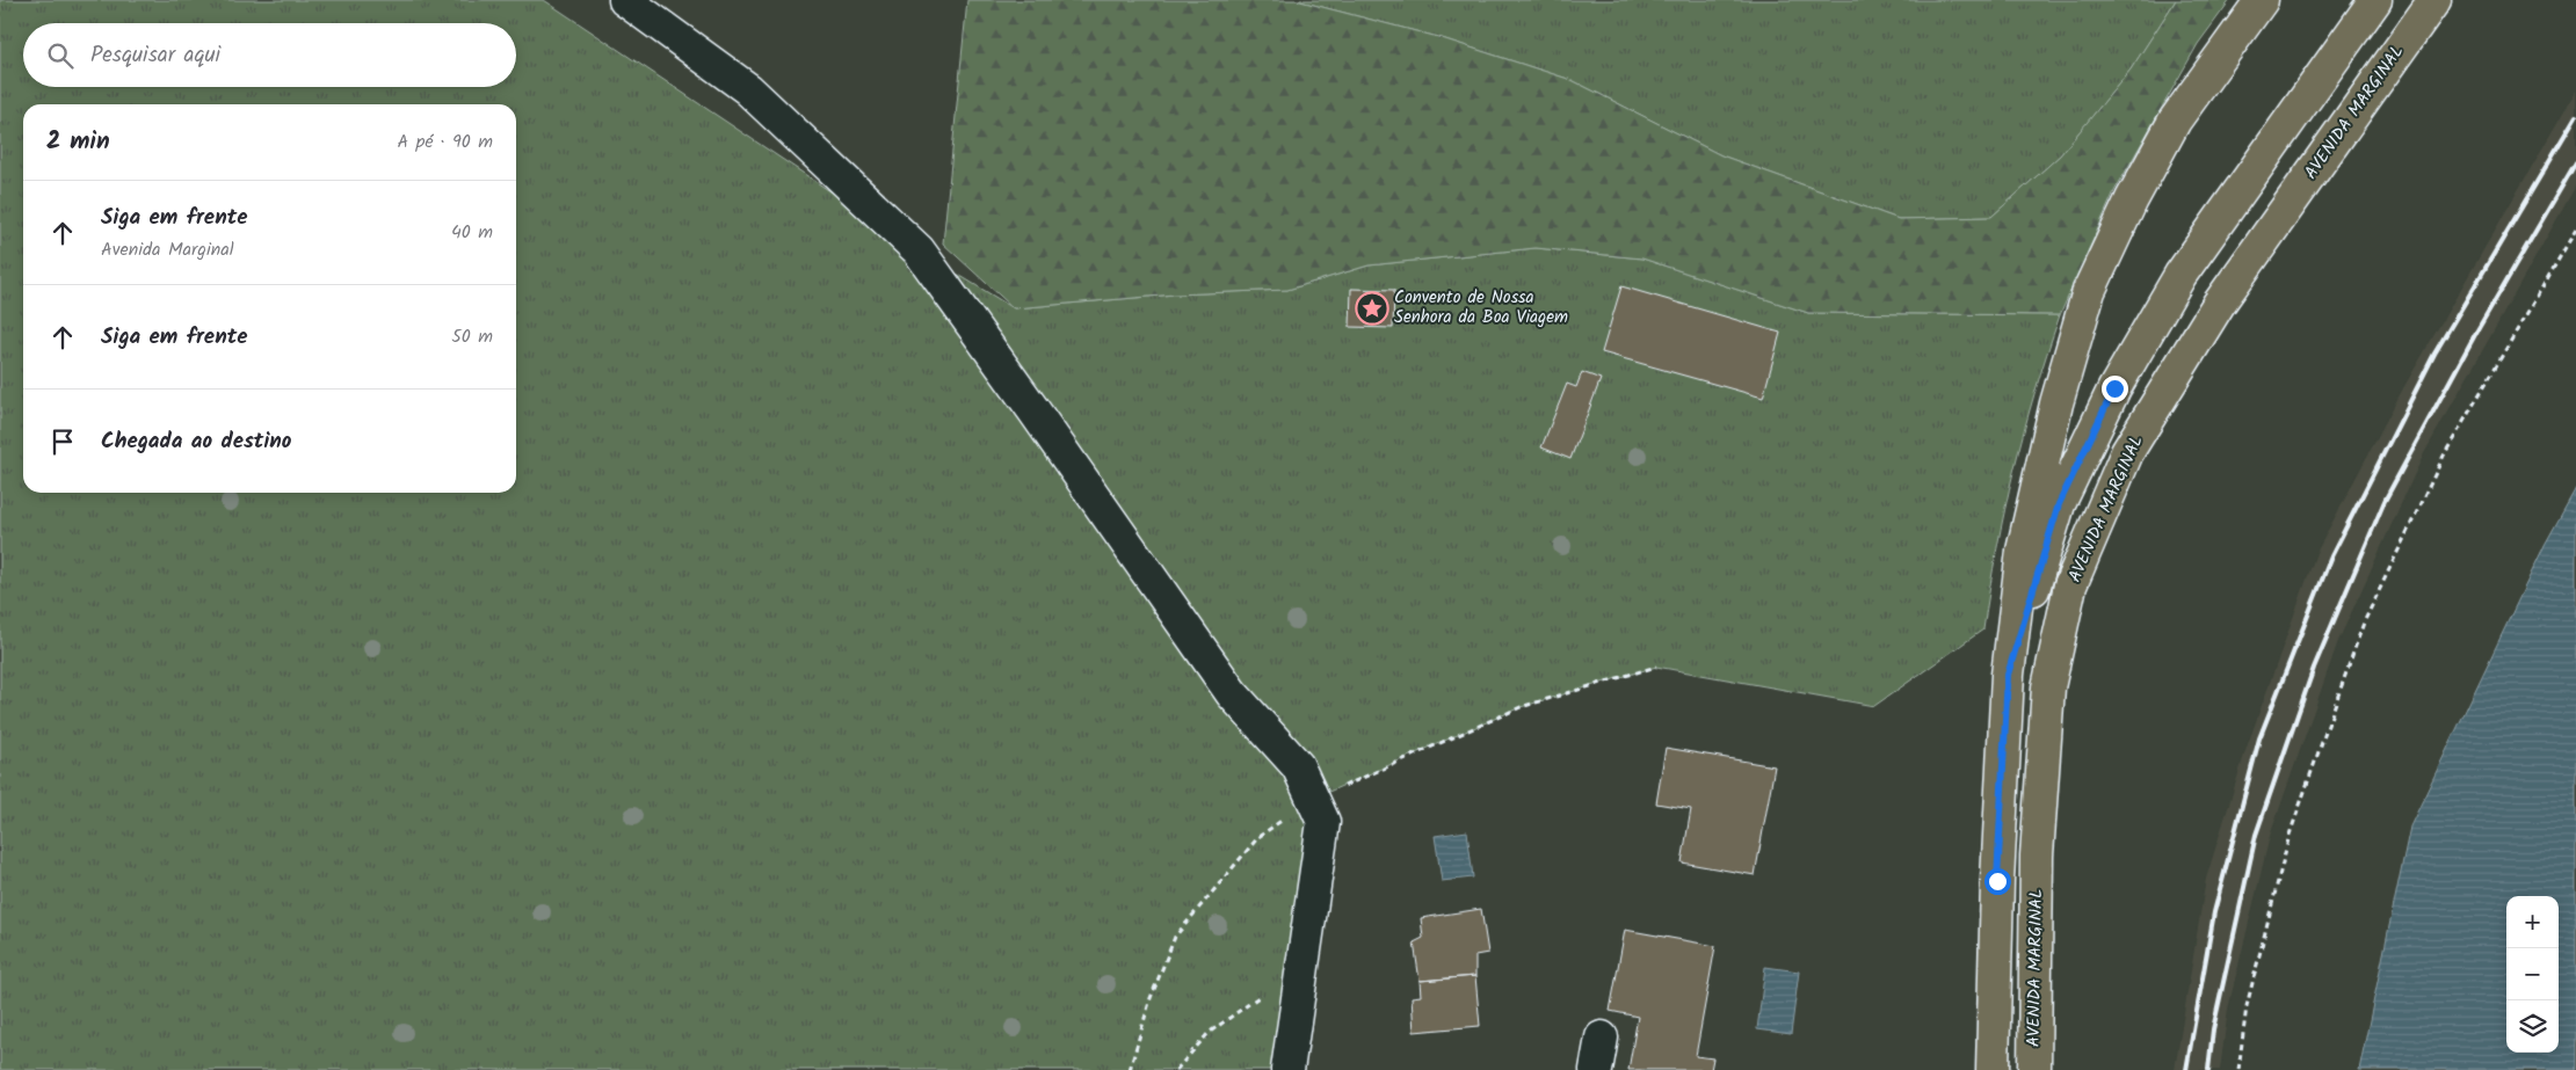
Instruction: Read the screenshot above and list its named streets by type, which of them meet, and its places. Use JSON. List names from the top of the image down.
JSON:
{
  "streets": {
    "main road": ["AVENIDA MARGINAL"]
  },
  "places": {
    "place": ["Convento de Nossa Senhora da Boa Viagem"]
  },
  "page": {
    "search": "Pesquisar aqui",
    "heading": ["2 min", "A pé · 90 m"],
    "list": [
      ["Siga em frente", "Avenida Marginal", "40 m"],
      ["Siga em frente", "50 m"],
      "Chegada ao destino"
    ],
    "map_buttons": ["+", "−"]
  }
}
